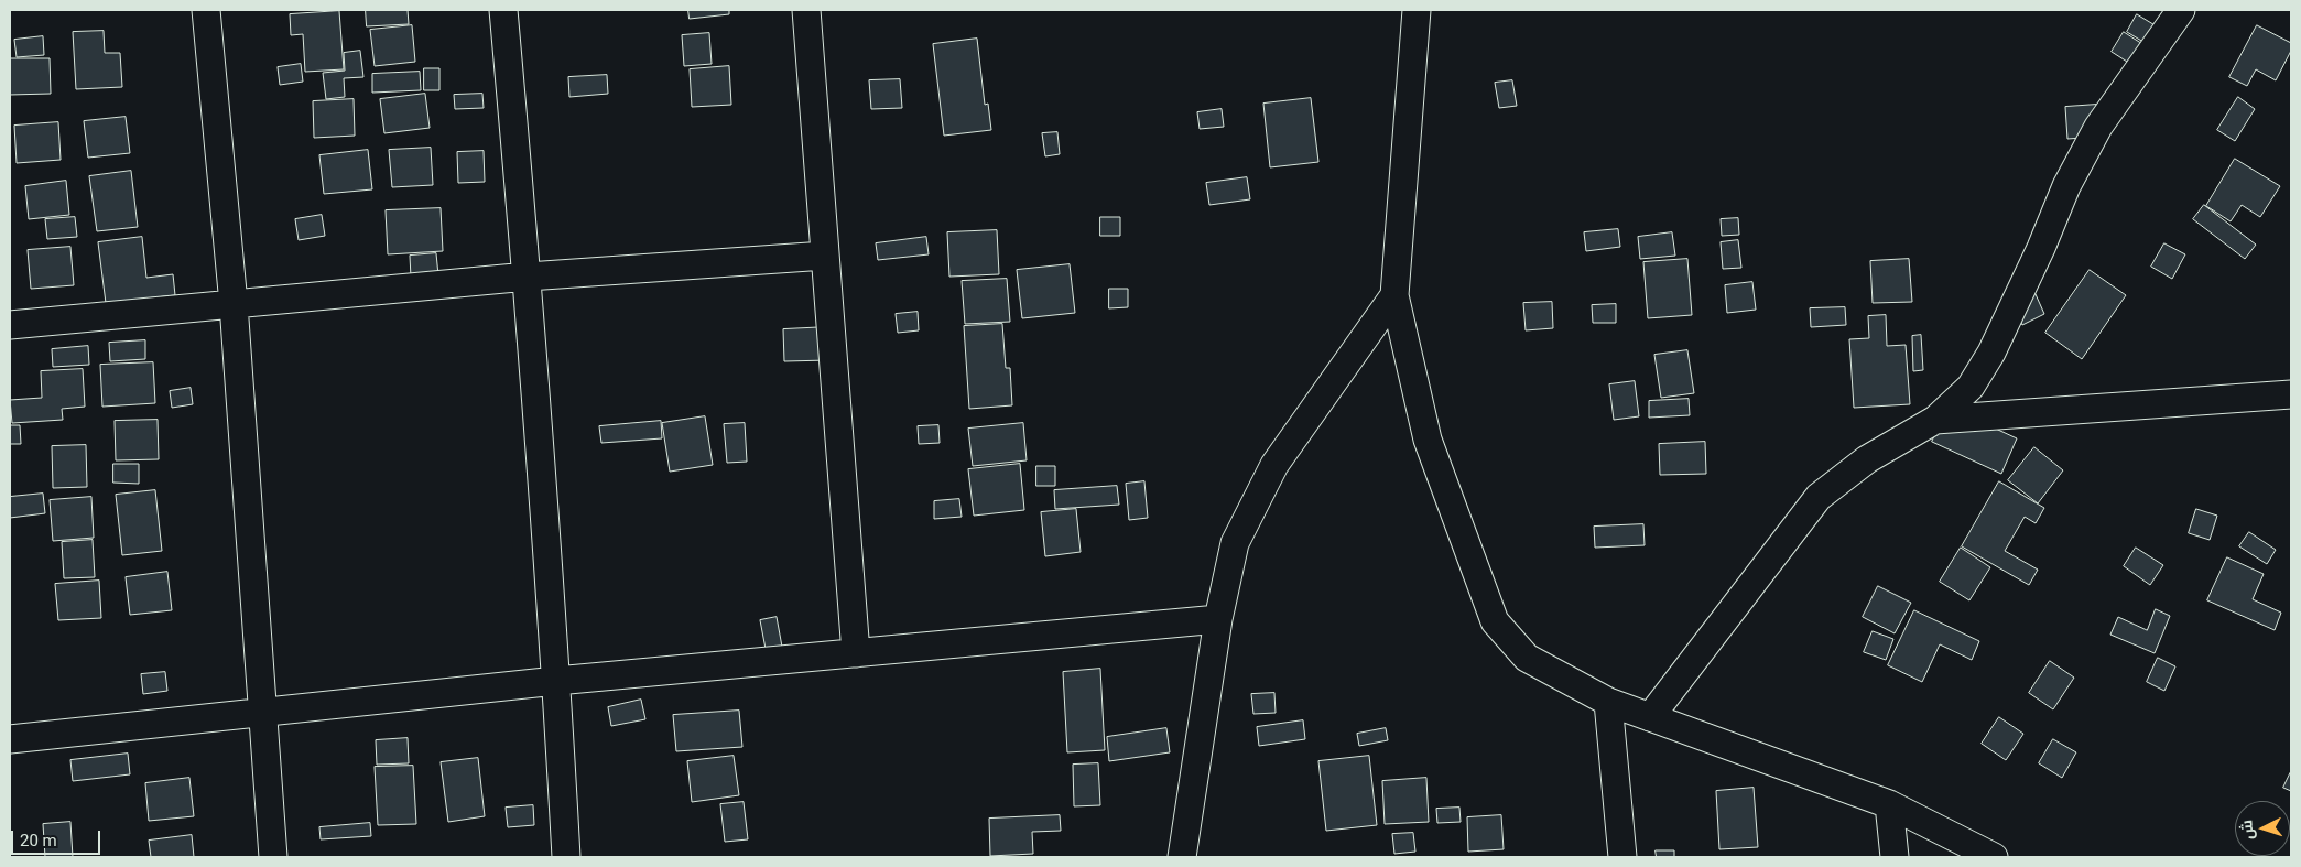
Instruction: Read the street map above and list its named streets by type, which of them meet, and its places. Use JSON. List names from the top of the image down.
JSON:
{
  "scale_bar": "20 m",
  "north": "left"
}
